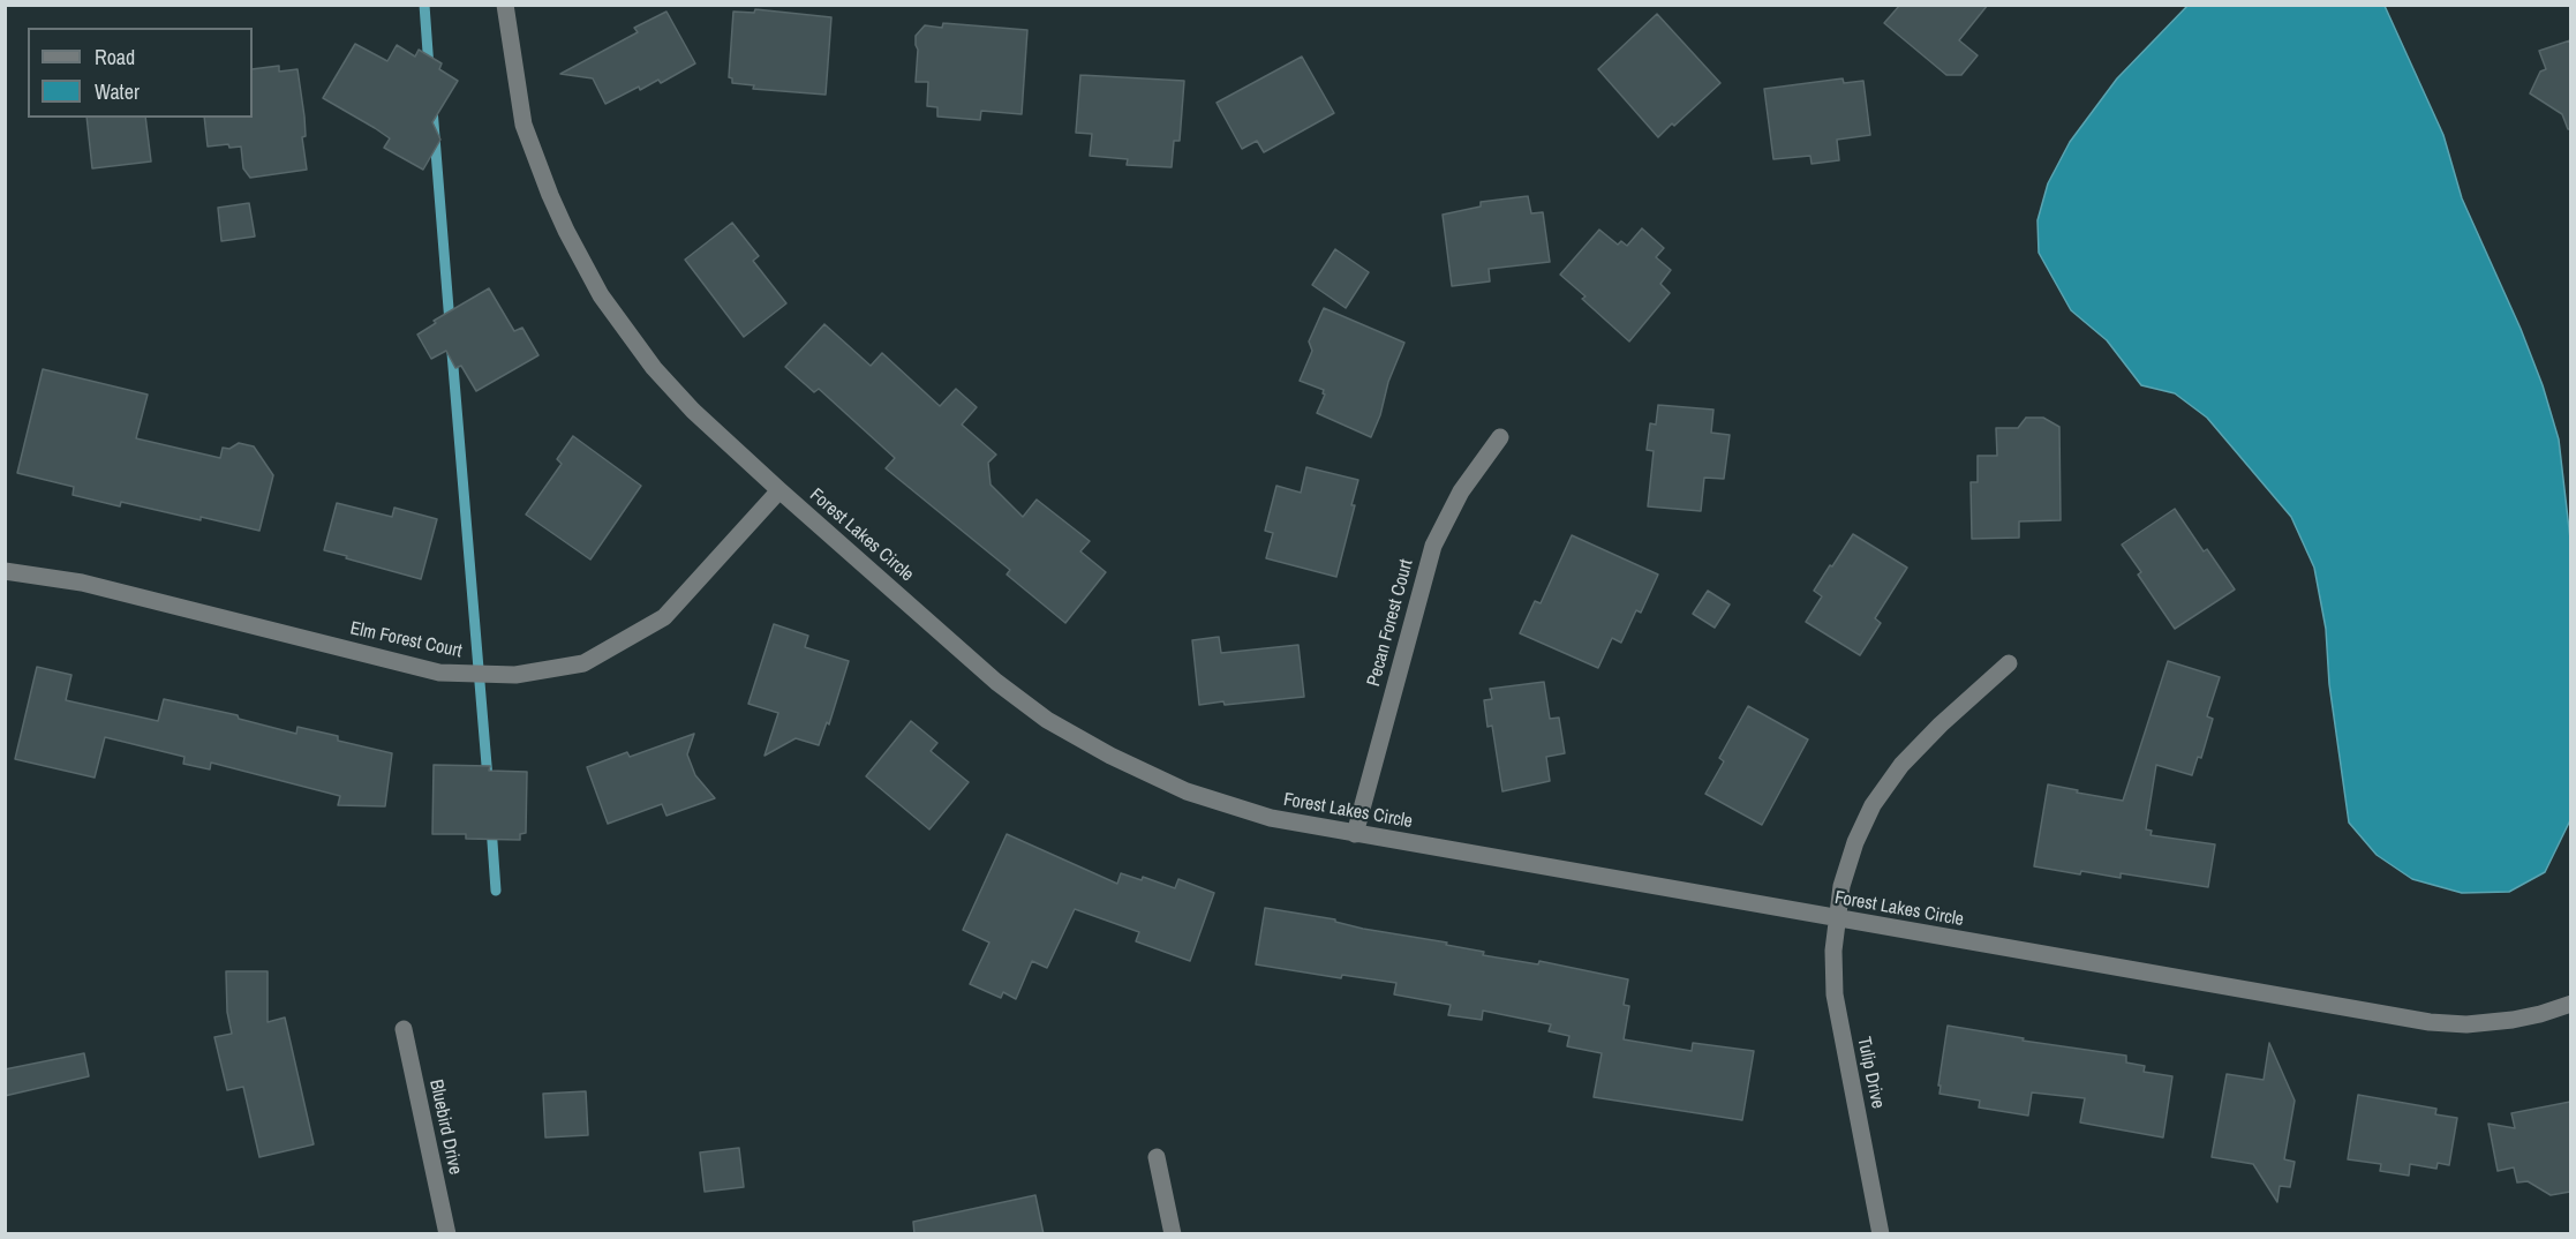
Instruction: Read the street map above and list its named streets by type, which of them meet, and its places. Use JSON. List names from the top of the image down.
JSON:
{
  "streets": {
    "street": [
      "Forest Lakes Circle",
      "Pecan Forest Court",
      "Elm Forest Court",
      "Tulip Drive",
      "Bluebird Drive"
    ]
  },
  "crossings": [
    ["Forest Lakes Circle", "Pecan Forest Court"],
    ["Forest Lakes Circle", "Elm Forest Court"],
    ["Forest Lakes Circle", "Tulip Drive"]
  ],
  "legend": ["Road", "Water"]
}
